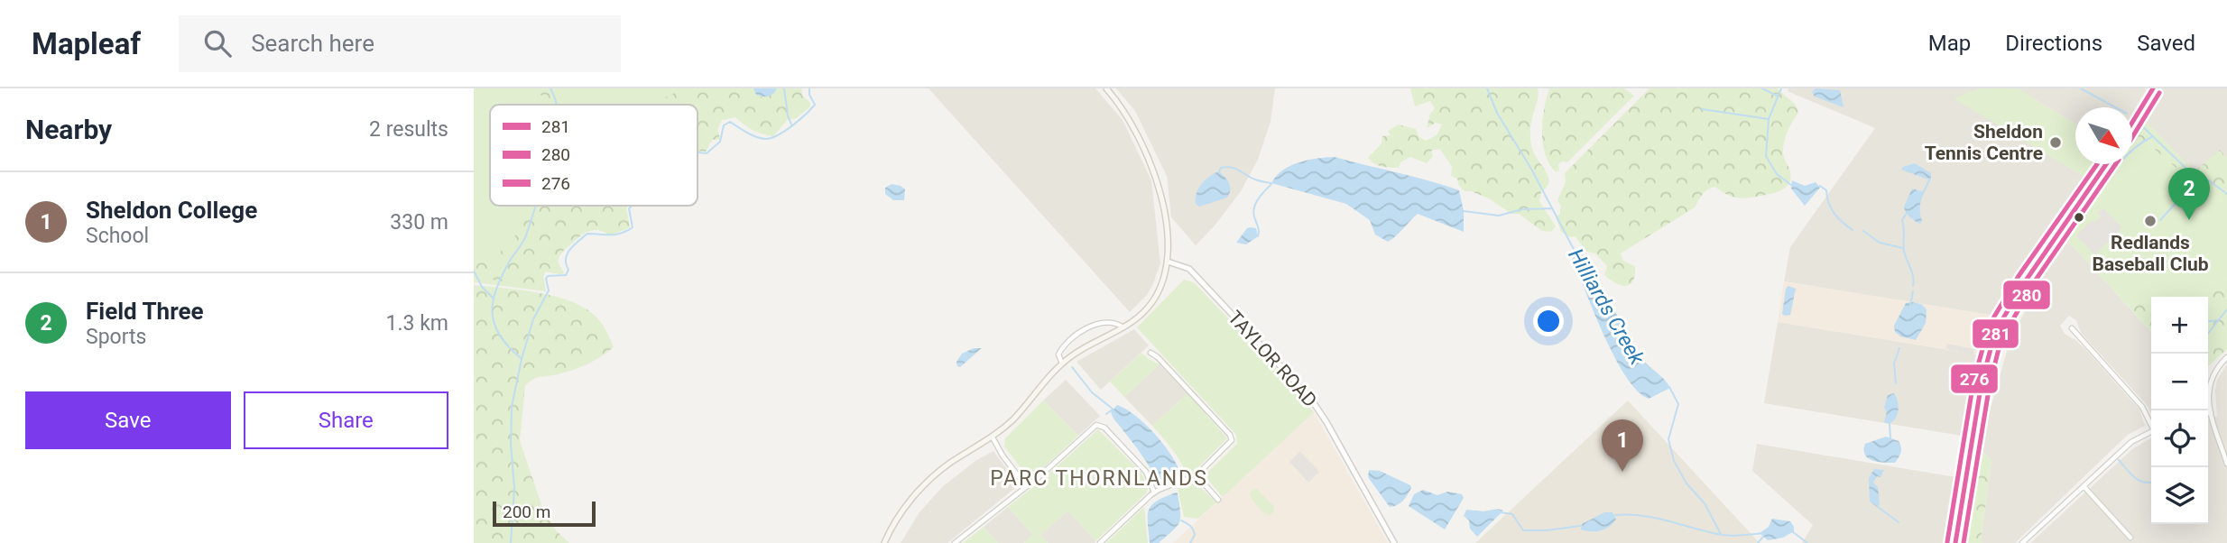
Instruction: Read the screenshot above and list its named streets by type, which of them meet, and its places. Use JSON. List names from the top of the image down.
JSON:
{
  "streets": {
    "street": ["TAYLOR ROAD"]
  },
  "districts": ["PARC THORNLANDS"],
  "water": ["Hilliards Creek"],
  "places": ["Sheldon Tennis Centre", "Redlands Baseball Club"],
  "lines": ["transit line 281", "transit line 280", "transit line 276"],
  "legend": ["281", "280", "276"],
  "scale_bar": "200 m",
  "north": "bottom right",
  "page": {
    "header": "Mapleaf",
    "search": "Search here",
    "nav": ["Map", "Directions", "Saved"],
    "heading": ["Nearby", "2 results"],
    "pins": ["2", "1"],
    "list": [
      {
        "mark": "1",
        "name": "Sheldon College",
        "note": "School",
        "value": "330 m"
      },
      {
        "mark": "2",
        "name": "Field Three",
        "note": "Sports",
        "value": "1.3 km"
      }
    ],
    "map_buttons": ["+", "−"],
    "buttons": ["Save", "Share"],
    "scale": "200 m"
  }
}
